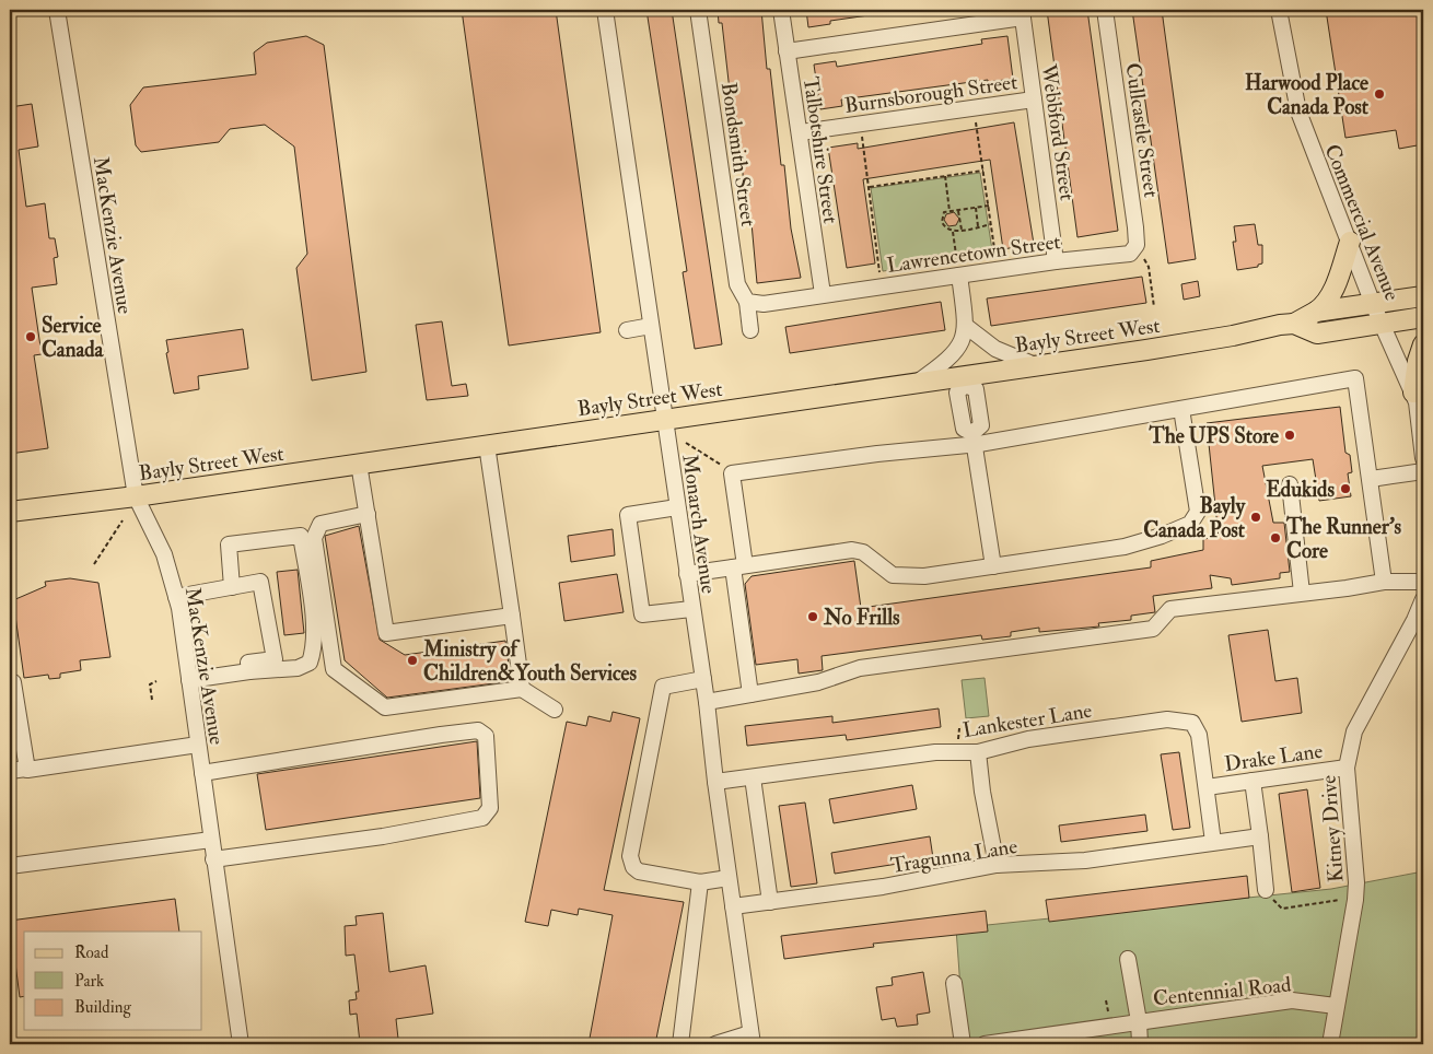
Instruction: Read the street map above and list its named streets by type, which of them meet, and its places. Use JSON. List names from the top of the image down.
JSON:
{
  "streets": {
    "main road": ["Bayly Street West"],
    "street": [
      "Burnsborough Street",
      "Cullcastle Street",
      "Webbford Street",
      "Talbotshire Street",
      "Bondsmith Street",
      "Commercial Avenue",
      "MacKenzie Avenue",
      "Lawrencetown Street",
      "Monarch Avenue",
      "Lankester Lane",
      "Drake Lane",
      "Kitney Drive",
      "Tragunna Lane",
      "Centennial Road"
    ]
  },
  "crossings": [
    ["Burnsborough Street", "Webbford Street"],
    ["Burnsborough Street", "Talbotshire Street"],
    ["Cullcastle Street", "Lawrencetown Street"],
    ["Webbford Street", "Lawrencetown Street"],
    ["Talbotshire Street", "Lawrencetown Street"],
    ["Commercial Avenue", "Bayly Street West"],
    ["MacKenzie Avenue", "Bayly Street West"],
    ["Bayly Street West", "Monarch Avenue"],
    ["Monarch Avenue", "Lankester Lane"],
    ["Monarch Avenue", "Tragunna Lane"],
    ["Lankester Lane", "Drake Lane"],
    ["Lankester Lane", "Tragunna Lane"],
    ["Drake Lane", "Kitney Drive"],
    ["Kitney Drive", "Centennial Road"]
  ],
  "places": [
    "Harwood Place Canada Post",
    "Service Canada",
    "The UPS Store",
    "Edukids",
    "Bayly Canada Post",
    "The Runner's Core",
    "No Frills",
    "Ministry of Children&Youth Services"
  ],
  "legend": ["Road", "Park", "Building"]
}
